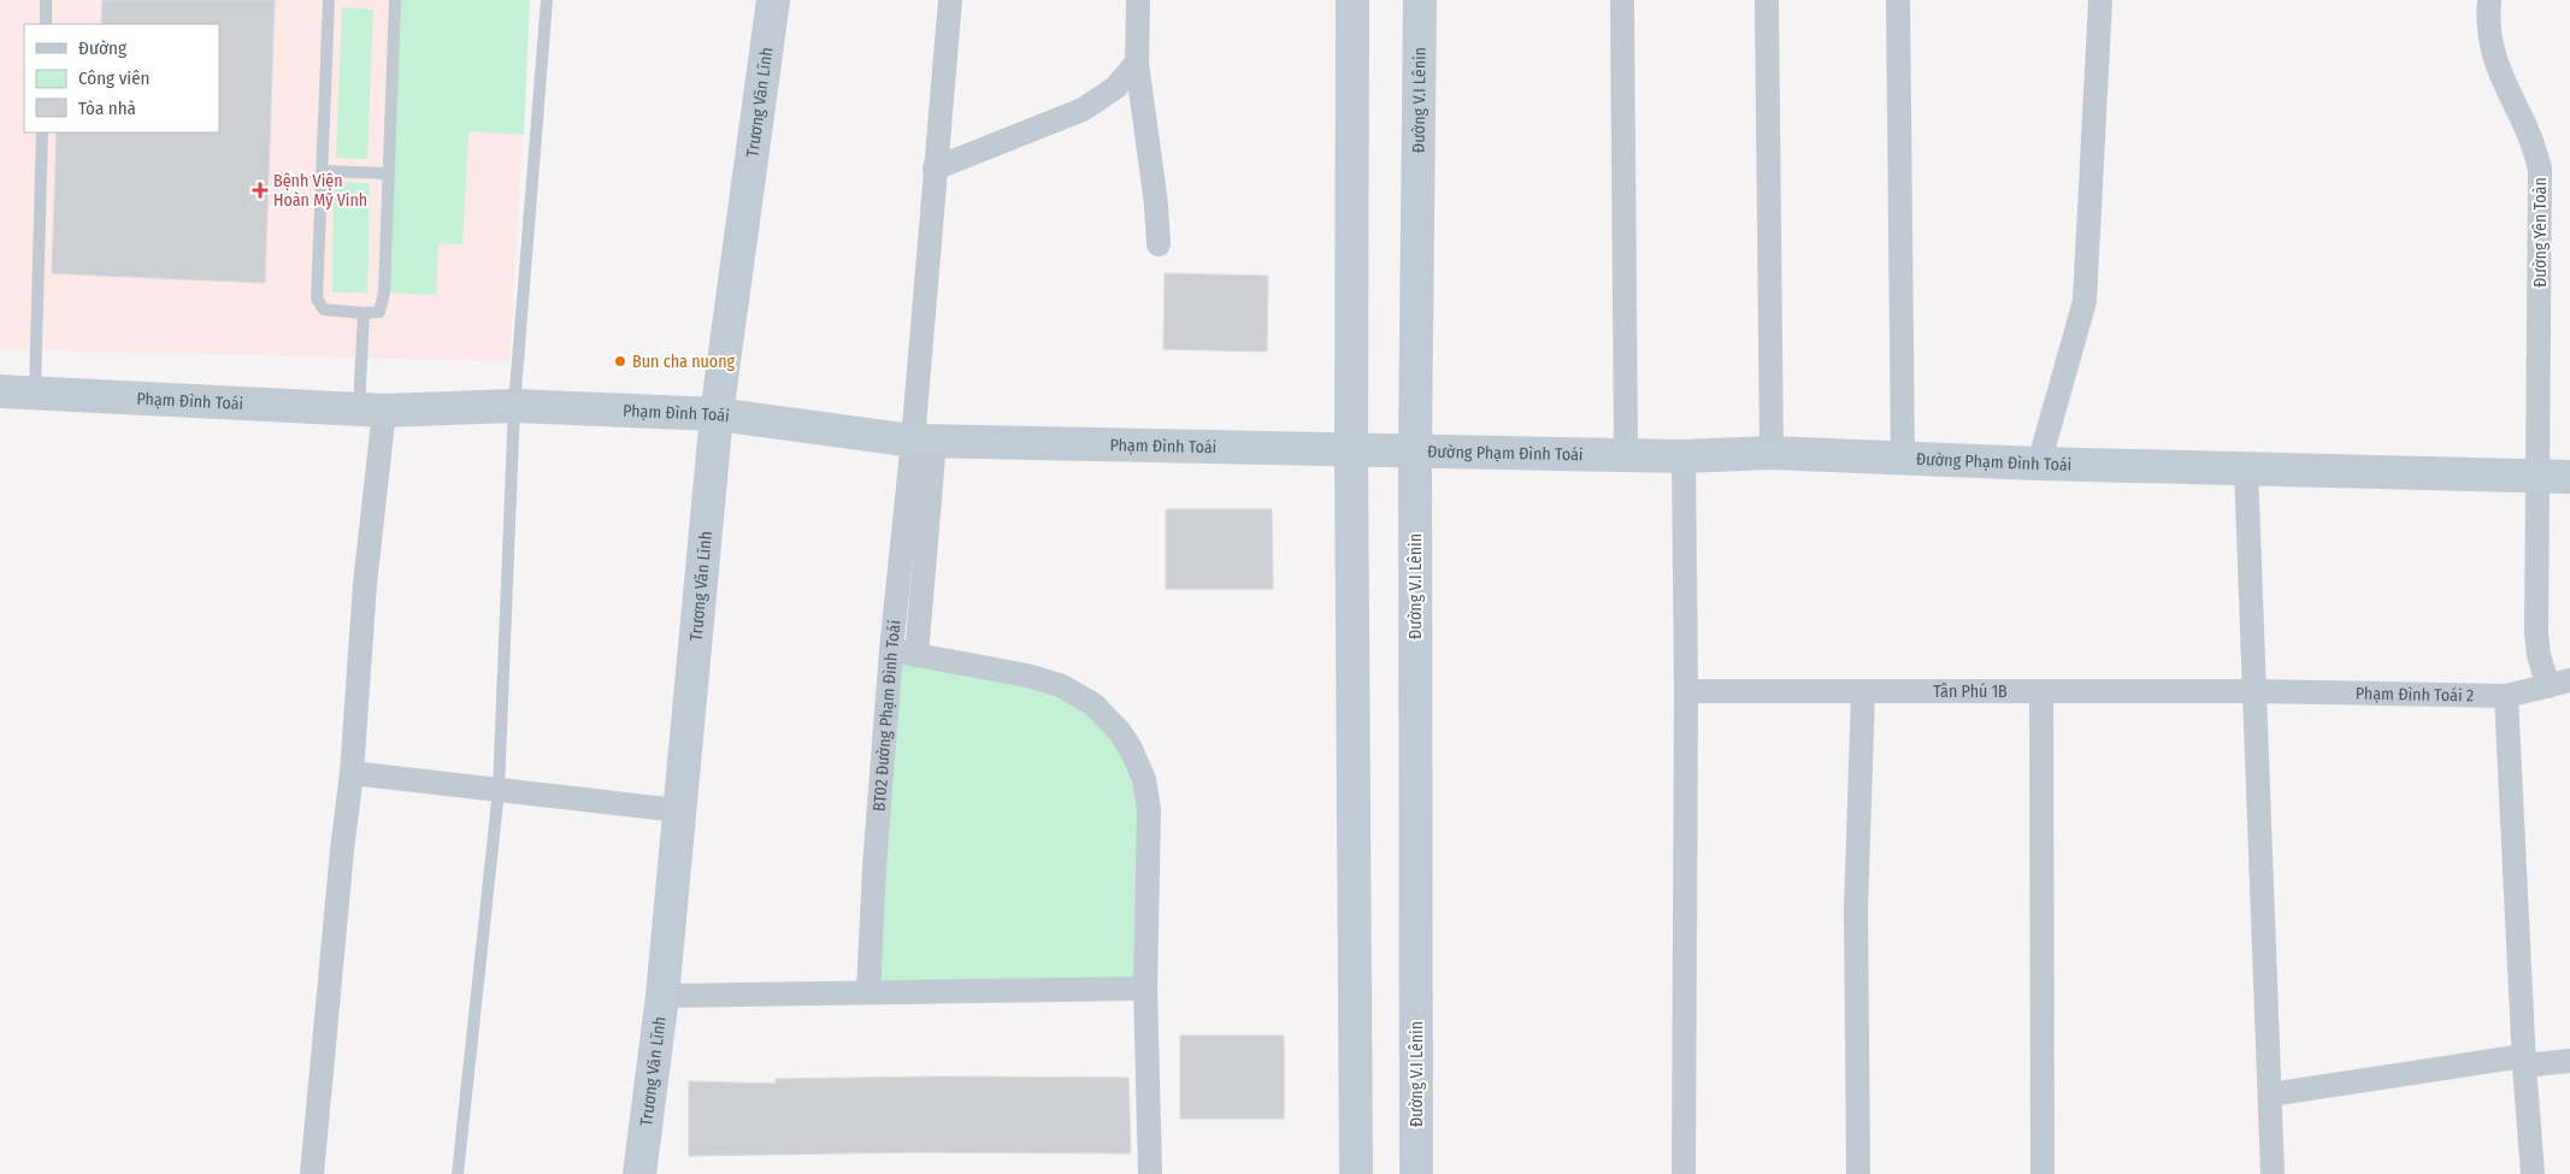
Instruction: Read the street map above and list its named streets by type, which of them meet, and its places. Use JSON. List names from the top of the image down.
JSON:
{
  "streets": {
    "street": [
      "Đường V.I Lênin",
      "Trương Văn Lĩnh",
      "Đường Yên Toàn",
      "Phạm Đình Toái",
      "Đường Phạm Đình Toái",
      "Tân Phú 1B",
      "Phạm Đình Toái 2",
      "BT02 Đường Phạm Đình Toái"
    ]
  },
  "crossings": [
    ["Đường V.I Lênin", "Phạm Đình Toái"],
    ["Đường V.I Lênin", "Đường Phạm Đình Toái"],
    ["Trương Văn Lĩnh", "Phạm Đình Toái"],
    ["Đường Yên Toàn", "Đường Phạm Đình Toái"],
    ["Đường Yên Toàn", "Phạm Đình Toái 2"],
    ["Phạm Đình Toái", "Đường Phạm Đình Toái"],
    ["Phạm Đình Toái", "BT02 Đường Phạm Đình Toái"],
    ["Tân Phú 1B", "Phạm Đình Toái 2"]
  ],
  "places": {
    "health": ["Bệnh Viện Hoàn Mỹ Vinh"],
    "other": ["Bun cha nuong"]
  },
  "legend": ["Đường", "Công viên", "Tòa nhà"]
}
